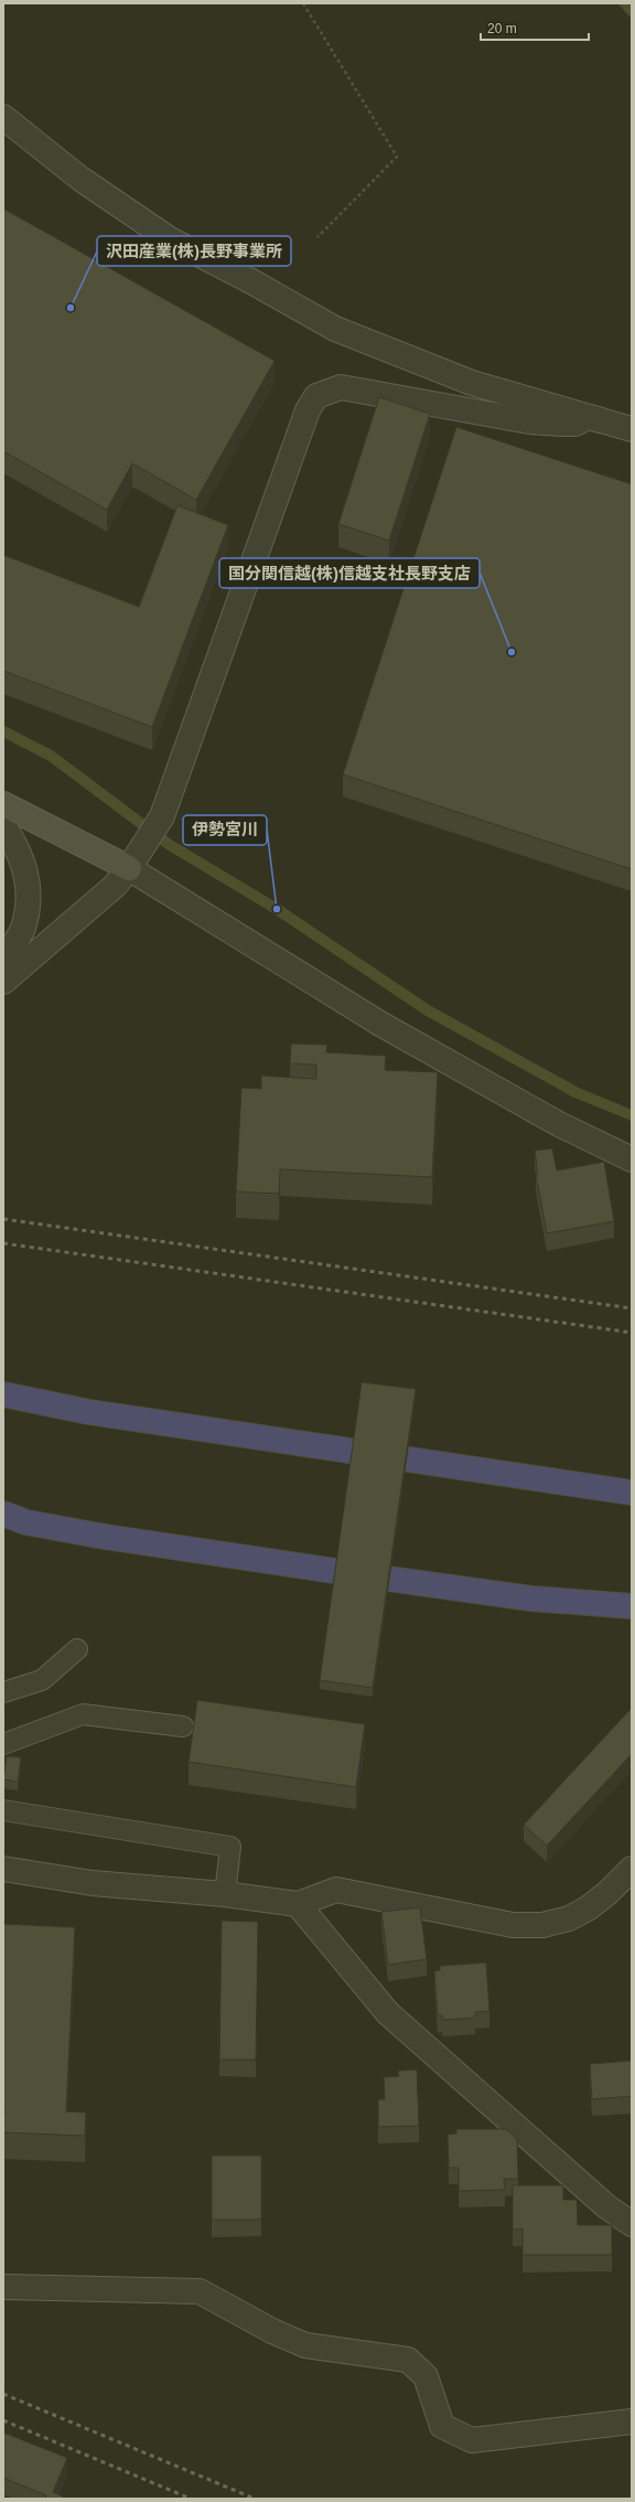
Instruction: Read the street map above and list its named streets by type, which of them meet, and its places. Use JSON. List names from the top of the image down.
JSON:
{
  "places": ["沢田産業(株)長野事業所", "国分関信越(株)信越支社長野支店", "伊勢宮川"],
  "scale_bar": "20 m"
}
